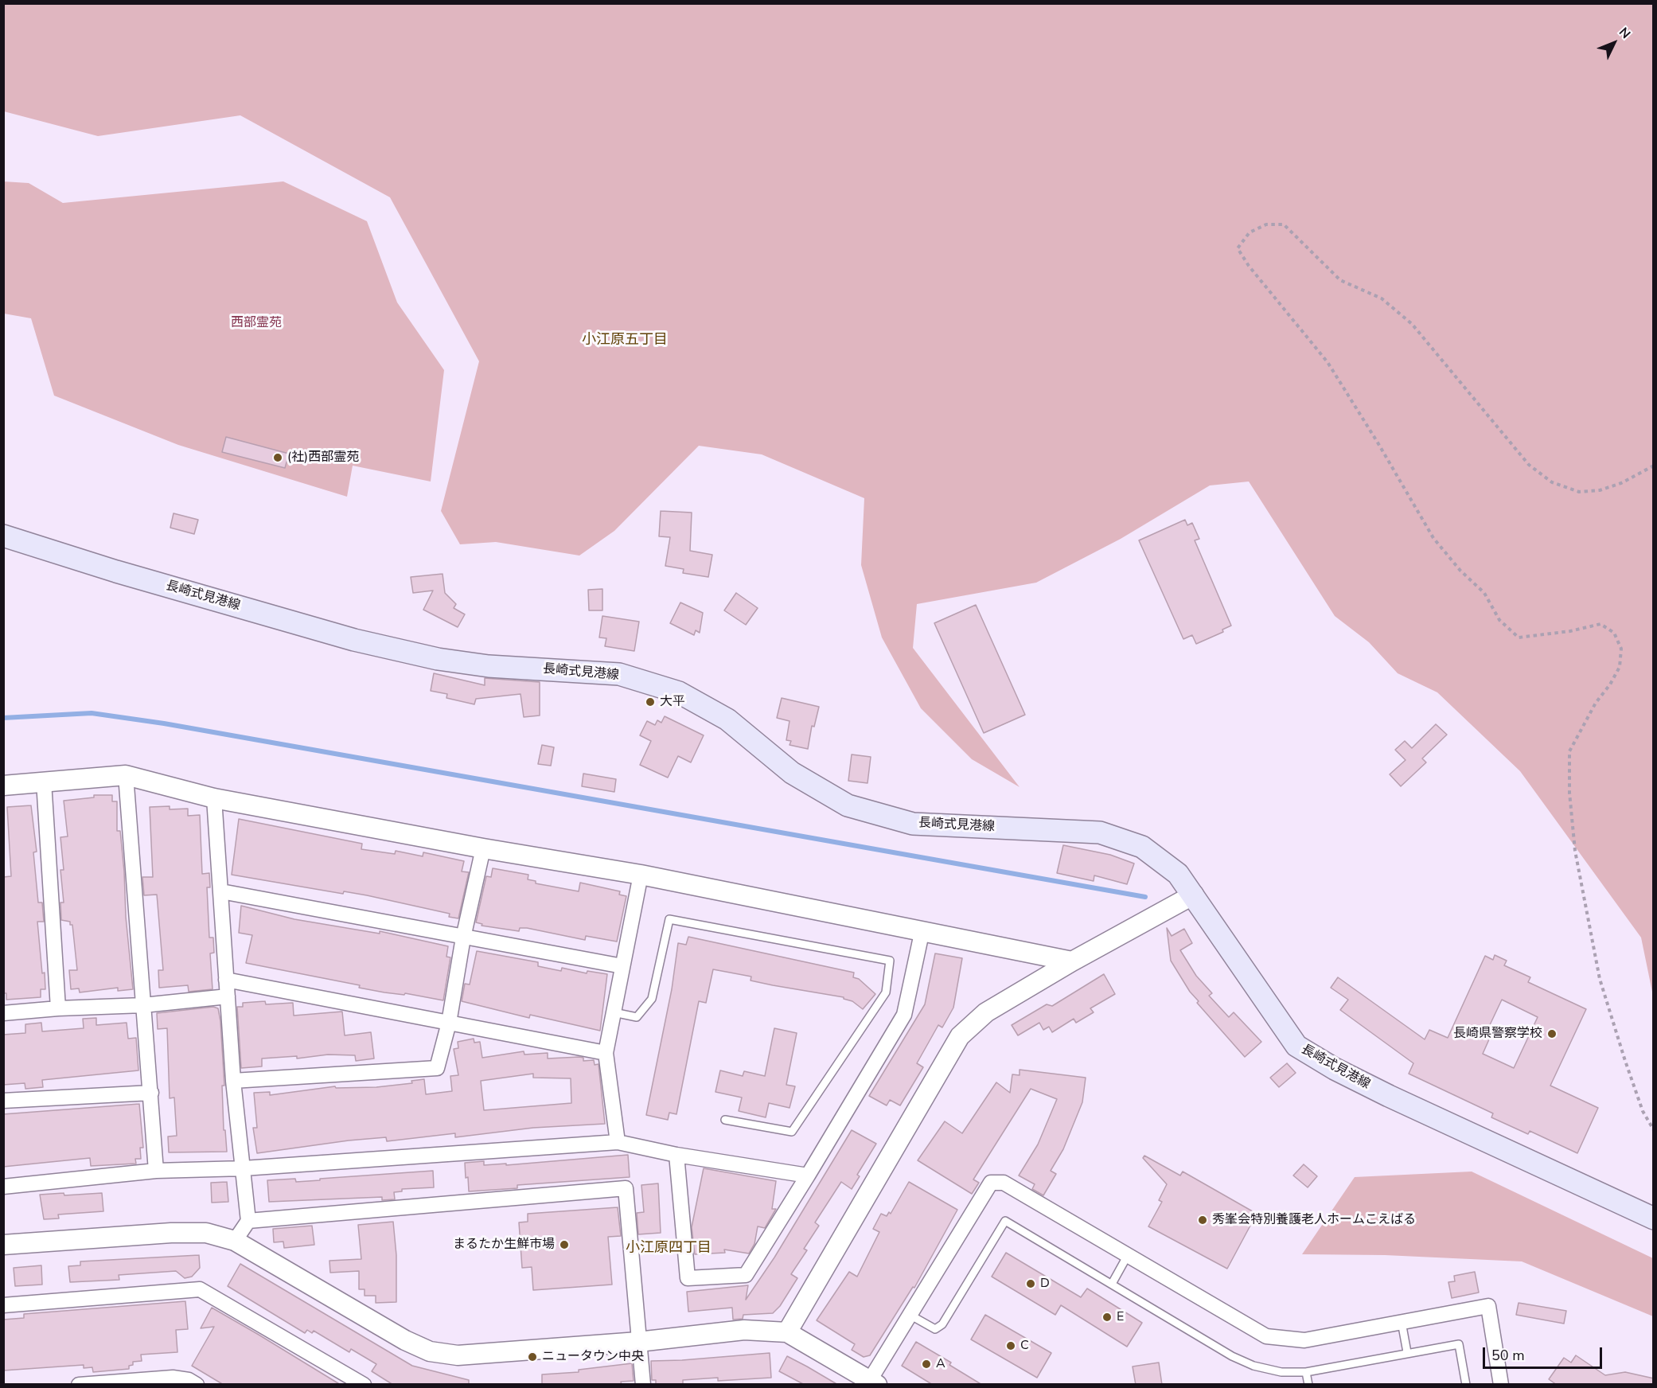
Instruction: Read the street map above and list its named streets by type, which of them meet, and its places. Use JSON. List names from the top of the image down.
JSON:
{
  "streets": {
    "main road": ["長崎式見港線"]
  },
  "districts": ["小江原五丁目", "小江原四丁目"],
  "parks": ["西部霊苑"],
  "places": [
    "(社)西部霊苑",
    "大平",
    "長崎県警察学校",
    "秀峯会特別養護老人ホームこえばる",
    "まるたか生鮮市場",
    "D",
    "E",
    "C",
    "ニュータウン中央",
    "A"
  ],
  "scale_bar": "50 m",
  "north": "top right"
}
